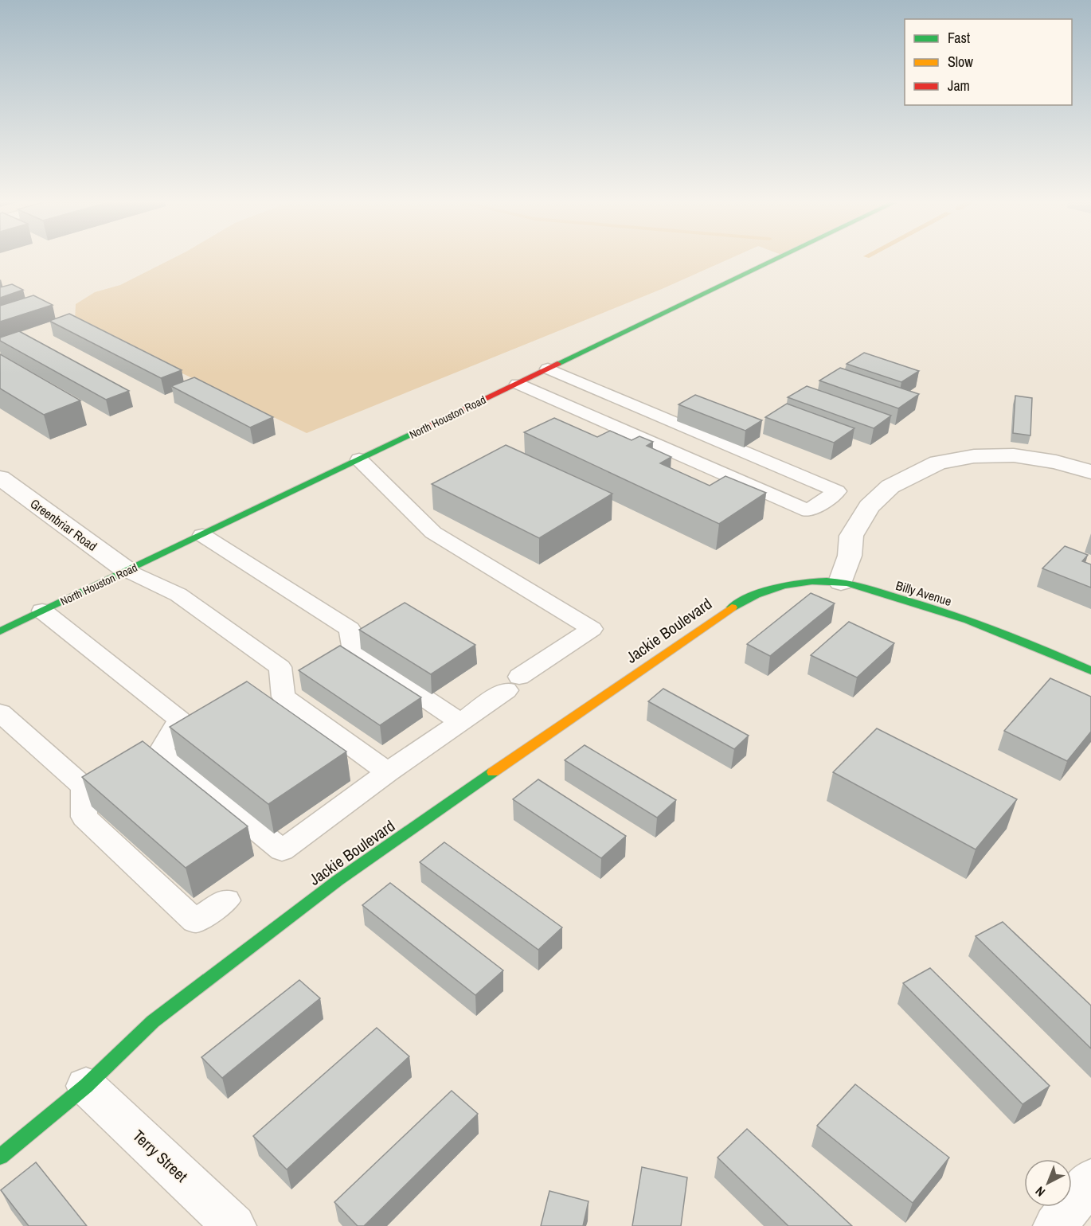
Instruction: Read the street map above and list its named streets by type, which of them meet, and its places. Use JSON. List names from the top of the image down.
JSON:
{
  "streets": {
    "street": [
      "North Houston Road",
      "Greenbriar Road",
      "Billy Avenue",
      "Jackie Boulevard",
      "Terry Street"
    ]
  },
  "crossings": [
    ["North Houston Road", "Greenbriar Road"],
    ["Billy Avenue", "Jackie Boulevard"],
    ["Jackie Boulevard", "Terry Street"]
  ],
  "legend": ["Fast", "Slow", "Jam"],
  "north": "bottom left"
}
